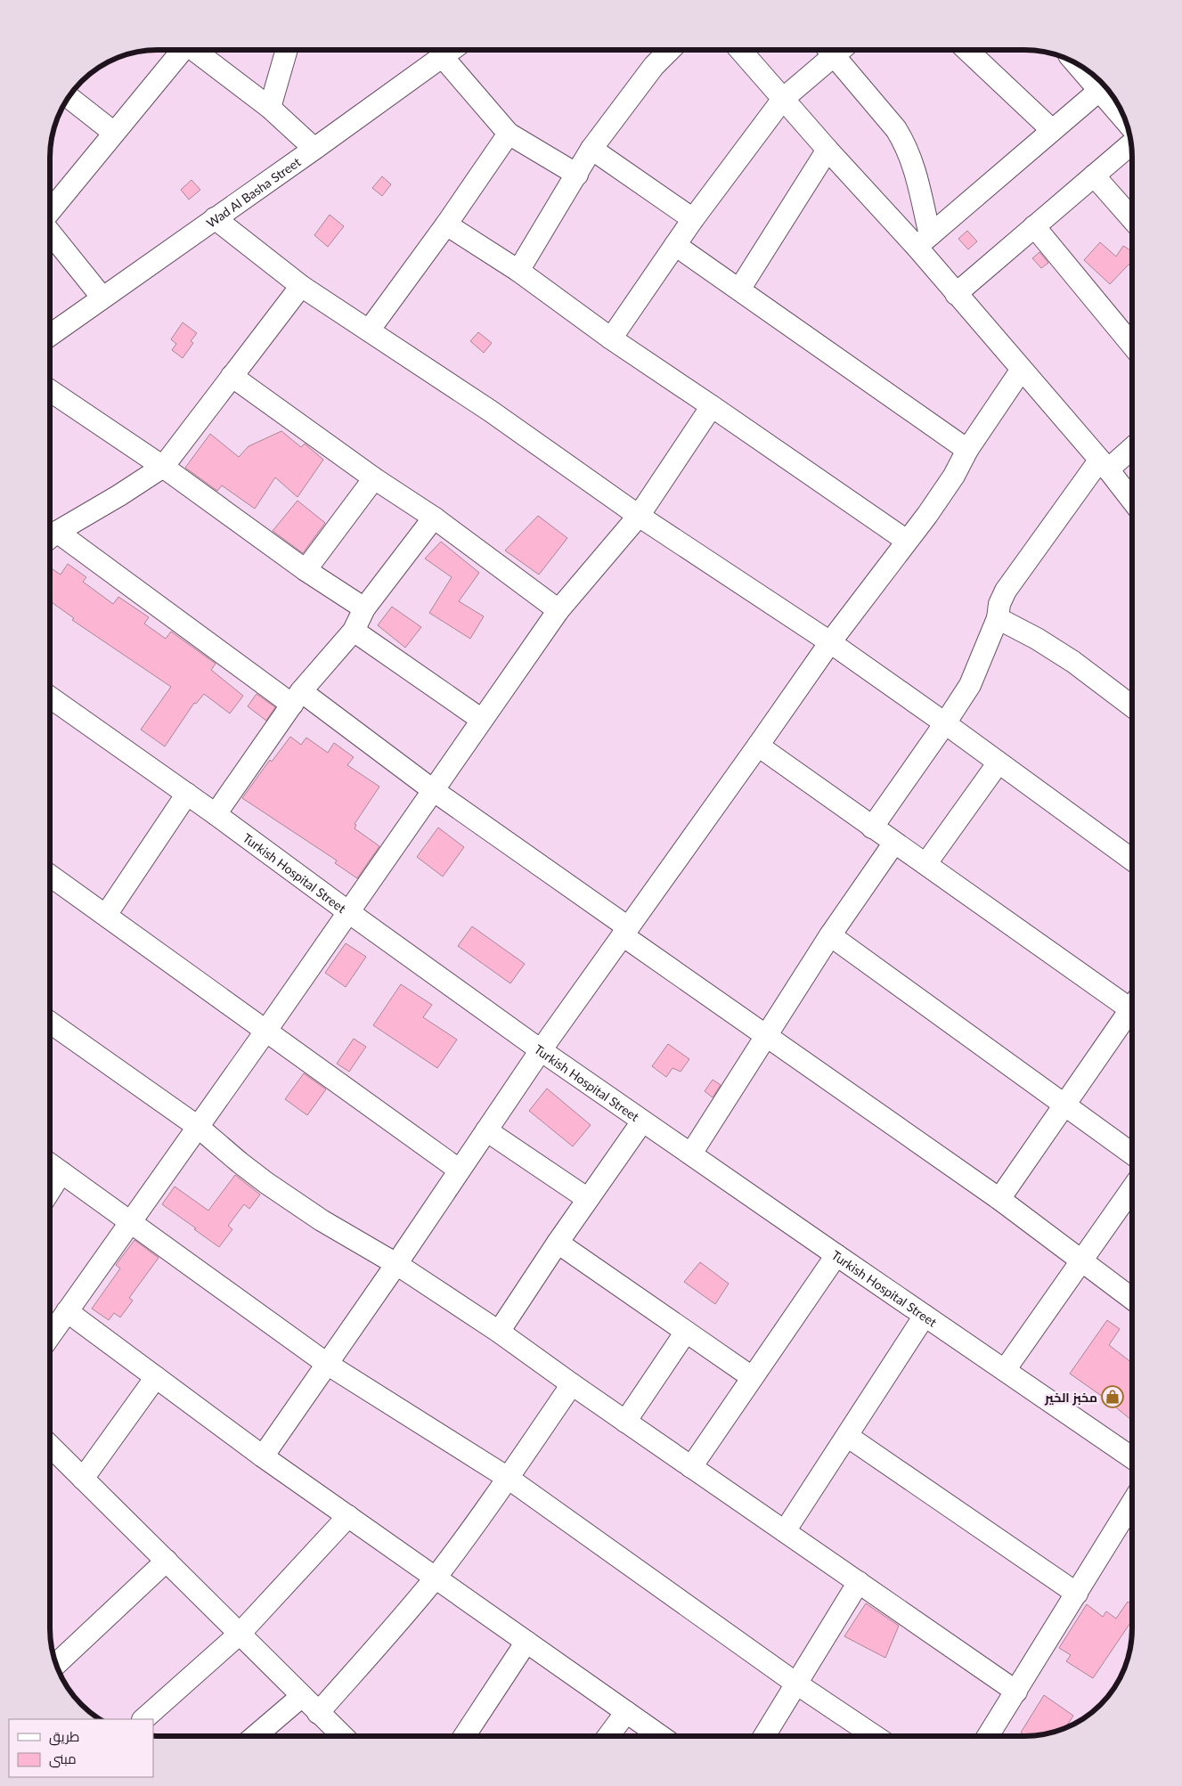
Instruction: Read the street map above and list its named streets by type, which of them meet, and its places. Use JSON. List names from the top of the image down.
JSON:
{
  "streets": {
    "street": ["Wad Al Basha Street", "Turkish Hospital Street"]
  },
  "places": {
    "shop": ["مخبز الخير"]
  },
  "legend": ["طريق", "مبنى"]
}
